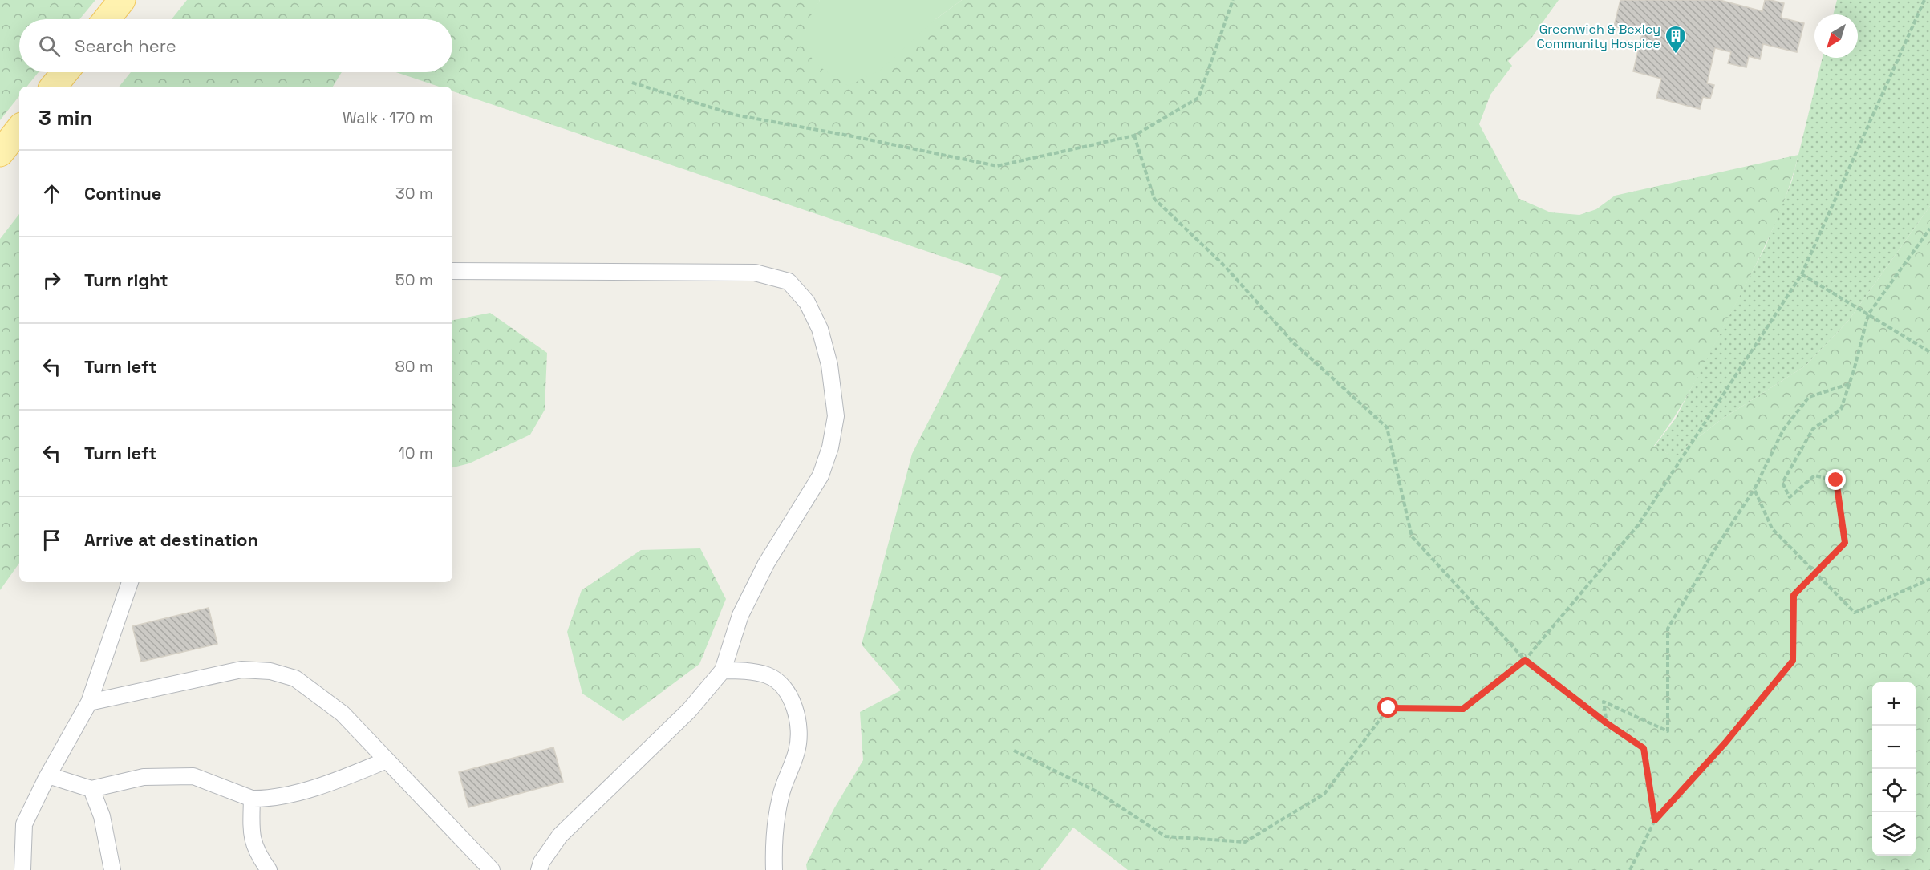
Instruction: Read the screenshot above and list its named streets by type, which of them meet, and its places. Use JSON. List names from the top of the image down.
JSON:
{
  "places": {
    "building": ["Greenwich & Bexley Community Hospice"]
  },
  "north": "bottom left",
  "page": {
    "search": "Search here",
    "heading": ["3 min", "Walk · 170 m"],
    "list": [
      ["Continue", "30 m"],
      ["Turn right", "50 m"],
      ["Turn left", "80 m"],
      ["Turn left", "10 m"],
      "Arrive at destination"
    ],
    "map_buttons": ["+", "−"]
  }
}
